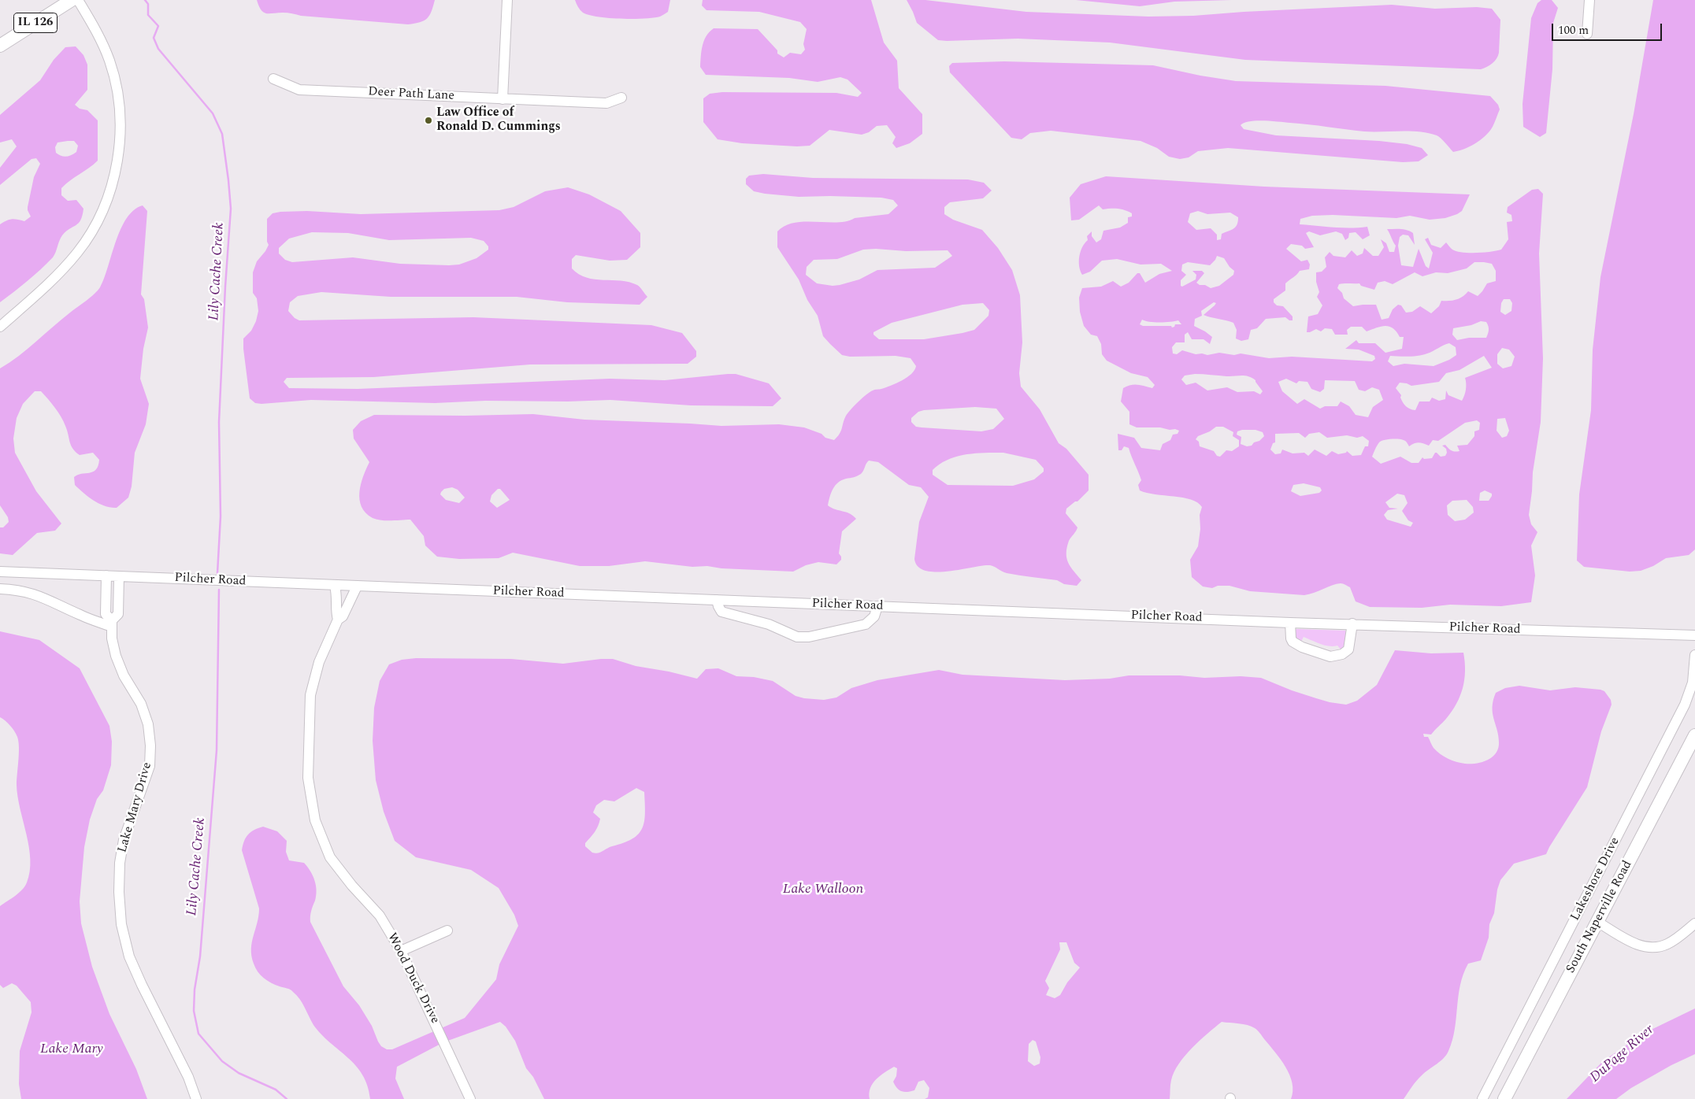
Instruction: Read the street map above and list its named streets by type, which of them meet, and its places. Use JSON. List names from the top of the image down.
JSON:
{
  "streets": {
    "main road": ["IL 126", "South Naperville Road"],
    "street": [
      "Deer Path Lane",
      "Pilcher Road",
      "Lake Mary Drive",
      "Lakeshore Drive",
      "Wood Duck Drive"
    ]
  },
  "crossings": [
    ["Pilcher Road", "Lake Mary Drive"],
    ["Pilcher Road", "Wood Duck Drive"]
  ],
  "water": [
    "Lily Cache Creek",
    "Lake Walloon",
    "Lake Mary",
    "DuPage River"
  ],
  "places": ["Law Office of Ronald D. Cummings"],
  "scale_bar": "100 m"
}
